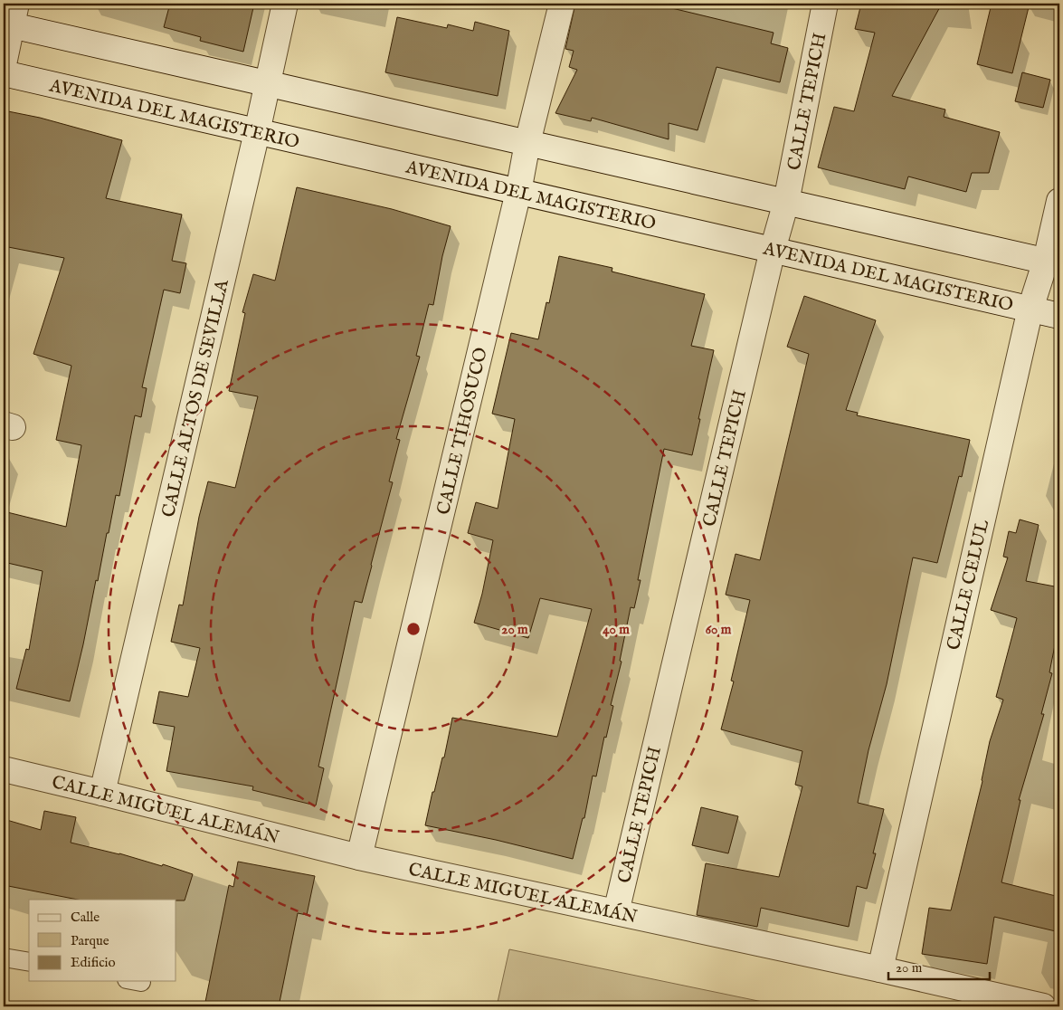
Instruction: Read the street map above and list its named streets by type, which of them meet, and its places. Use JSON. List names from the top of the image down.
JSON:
{
  "streets": {
    "street": [
      "CALLE TEPICH",
      "AVENIDA DEL MAGISTERIO",
      "CALLE ALTOS DE SEVILLA",
      "CALLE TIHOSUCO",
      "CALLE CELUL",
      "CALLE MIGUEL ALEMÁN"
    ]
  },
  "crossings": [
    ["CALLE TEPICH", "AVENIDA DEL MAGISTERIO"],
    ["CALLE TEPICH", "CALLE MIGUEL ALEMÁN"],
    ["AVENIDA DEL MAGISTERIO", "CALLE ALTOS DE SEVILLA"],
    ["AVENIDA DEL MAGISTERIO", "CALLE TIHOSUCO"],
    ["AVENIDA DEL MAGISTERIO", "CALLE CELUL"],
    ["CALLE ALTOS DE SEVILLA", "CALLE MIGUEL ALEMÁN"],
    ["CALLE TIHOSUCO", "CALLE MIGUEL ALEMÁN"],
    ["CALLE CELUL", "CALLE MIGUEL ALEMÁN"]
  ],
  "legend": ["Calle", "Parque", "Edificio"],
  "scale_bar": "20 m",
  "rings": ["20 m", "40 m", "60 m"]
}
